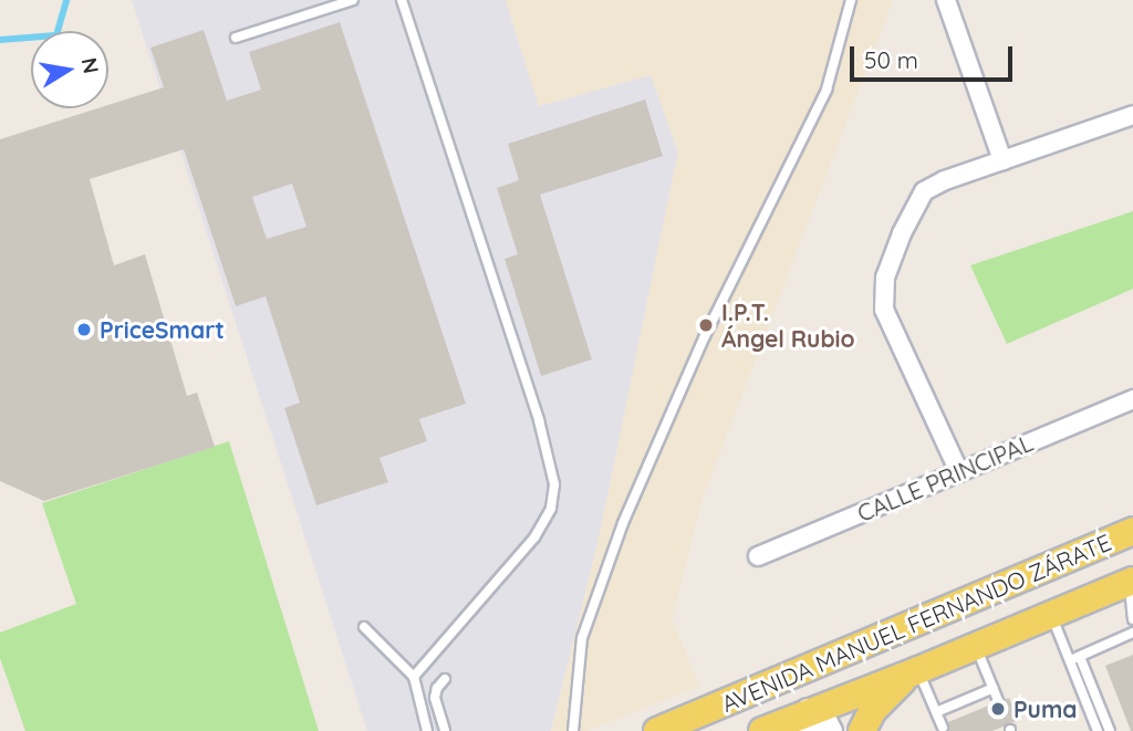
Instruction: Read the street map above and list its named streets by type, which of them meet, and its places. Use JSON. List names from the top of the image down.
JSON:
{
  "streets": {
    "main road": ["AVENIDA MANUEL FERNANDO ZÁRATE"],
    "street": ["CALLE PRINCIPAL"]
  },
  "places": ["I.P.T. Ángel Rubio", "PriceSmart", "Puma"],
  "scale_bar": "50 m",
  "north": "right"
}
